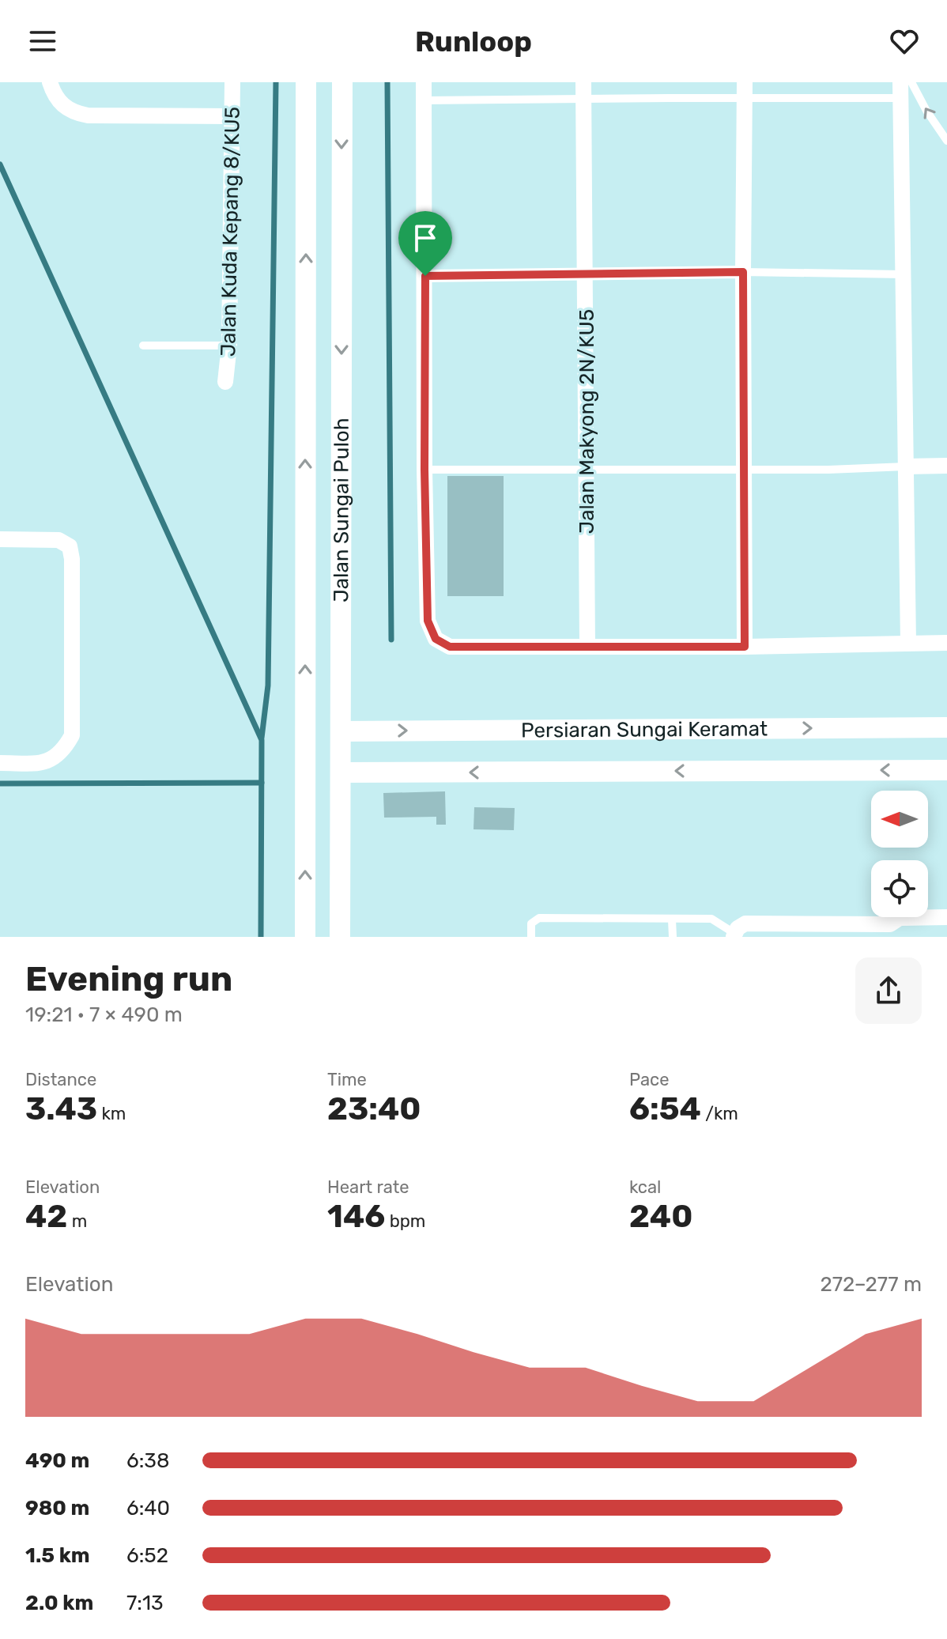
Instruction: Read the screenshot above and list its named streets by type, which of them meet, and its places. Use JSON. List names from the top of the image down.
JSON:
{
  "streets": {
    "street": [
      "Jalan Kuda Kepang 8/KU5",
      "Jalan Makyong 2N/KU5",
      "Jalan Sungai Puloh",
      "Persiaran Sungai Keramat"
    ]
  },
  "crossings": [
    ["Jalan Sungai Puloh", "Persiaran Sungai Keramat"]
  ],
  "north": "left",
  "page": {
    "header": "Runloop",
    "heading": ["Evening run", "19:21 · 7 × 490 m"],
    "stats": [
      ["Distance", "3.43 km"],
      ["Time", "23:40"],
      ["Pace", "6:54 /km"],
      ["Elevation", "42 m"],
      ["Heart rate", "146 bpm"],
      ["kcal", "240"]
    ],
    "chart": ["Elevation", "272–277 m"],
    "list": [
      {
        "name": "490 m",
        "note": "6:38"
      },
      {
        "name": "980 m",
        "note": "6:40"
      },
      {
        "name": "1.5 km",
        "note": "6:52"
      },
      {
        "name": "2.0 km",
        "note": "7:13"
      }
    ]
  }
}
